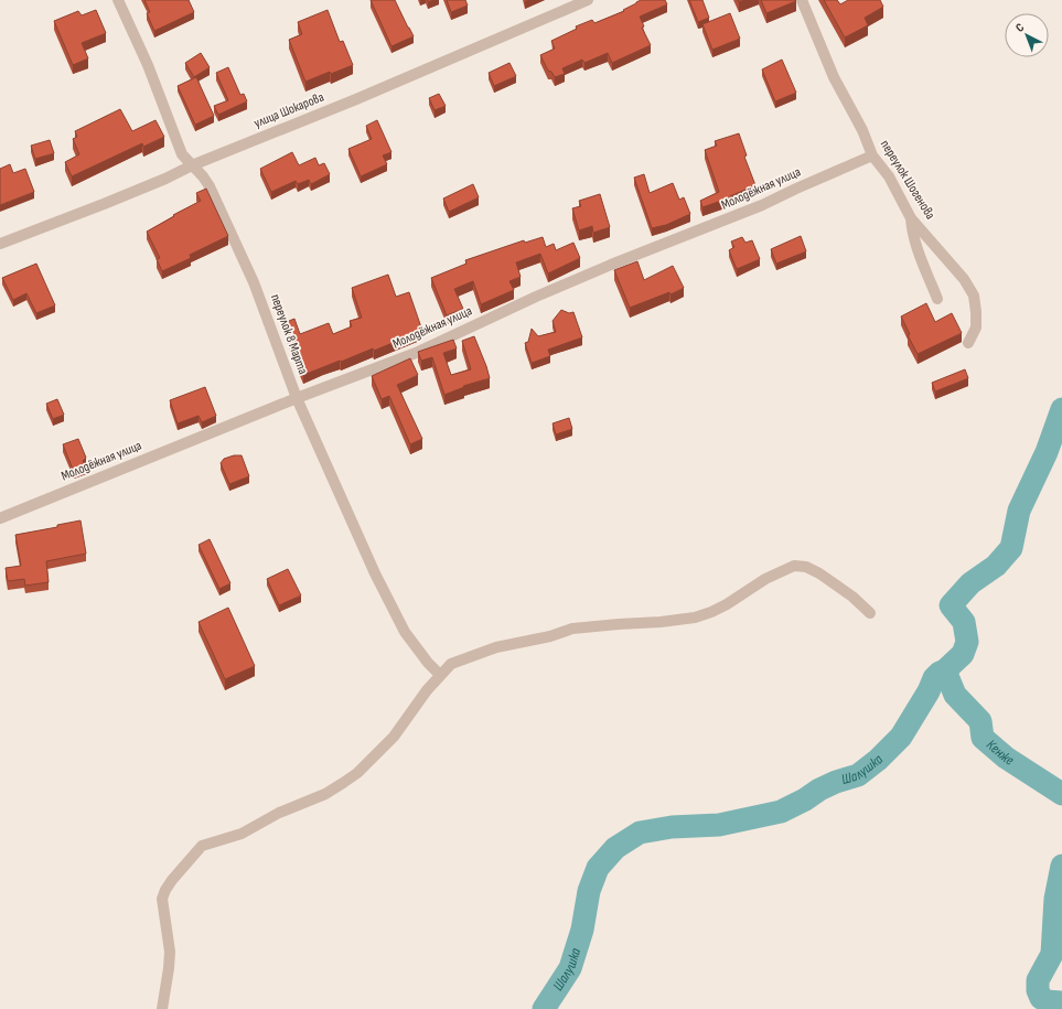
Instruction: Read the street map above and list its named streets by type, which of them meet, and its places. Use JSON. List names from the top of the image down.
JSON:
{
  "streets": {
    "street": [
      "улица Шокарова",
      "переулок Шогенова",
      "Молодёжная улица",
      "переулок 8 Марта"
    ]
  },
  "crossings": [
    ["улица Шокарова", "переулок 8 Марта"],
    ["переулок Шогенова", "Молодёжная улица"],
    ["Молодёжная улица", "переулок 8 Марта"]
  ],
  "water": ["Кенже", "Шалушка"],
  "north": "top left"
}
